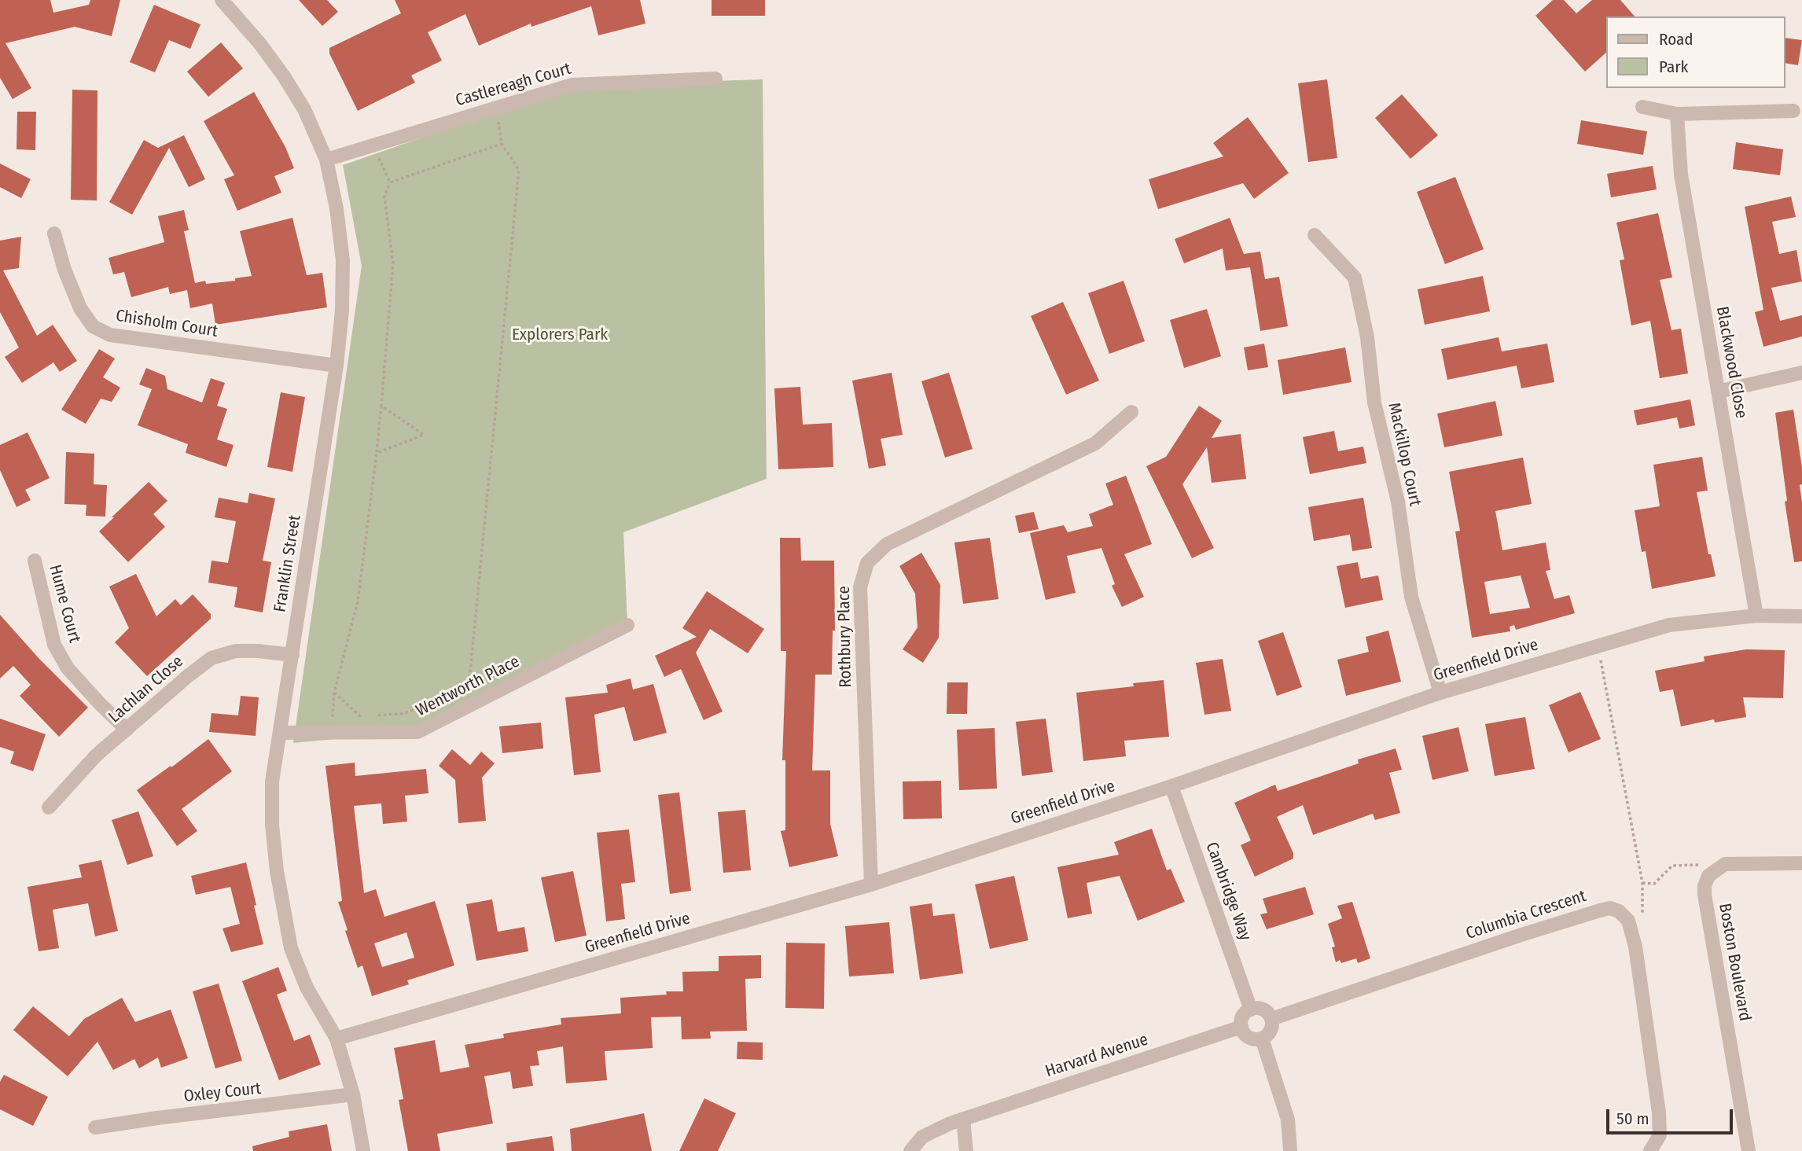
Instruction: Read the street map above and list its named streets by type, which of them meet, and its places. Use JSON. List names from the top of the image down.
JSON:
{
  "streets": {
    "street": [
      "Castlereagh Court",
      "Chisholm Court",
      "Blackwood Close",
      "Mackillop Court",
      "Franklin Street",
      "Hume Court",
      "Rothbury Place",
      "Greenfield Drive",
      "Wentworth Place",
      "Lachlan Close",
      "Cambridge Way",
      "Columbia Crescent",
      "Boston Boulevard",
      "Harvard Avenue",
      "Oxley Court"
    ]
  },
  "crossings": [
    ["Castlereagh Court", "Franklin Street"],
    ["Chisholm Court", "Franklin Street"],
    ["Blackwood Close", "Greenfield Drive"],
    ["Mackillop Court", "Greenfield Drive"],
    ["Franklin Street", "Greenfield Drive"],
    ["Franklin Street", "Wentworth Place"],
    ["Franklin Street", "Lachlan Close"],
    ["Franklin Street", "Oxley Court"],
    ["Hume Court", "Lachlan Close"],
    ["Rothbury Place", "Greenfield Drive"],
    ["Greenfield Drive", "Cambridge Way"],
    ["Cambridge Way", "Columbia Crescent"],
    ["Cambridge Way", "Harvard Avenue"],
    ["Columbia Crescent", "Harvard Avenue"]
  ],
  "parks": ["Explorers Park"],
  "legend": ["Road", "Park"],
  "scale_bar": "50 m"
}
